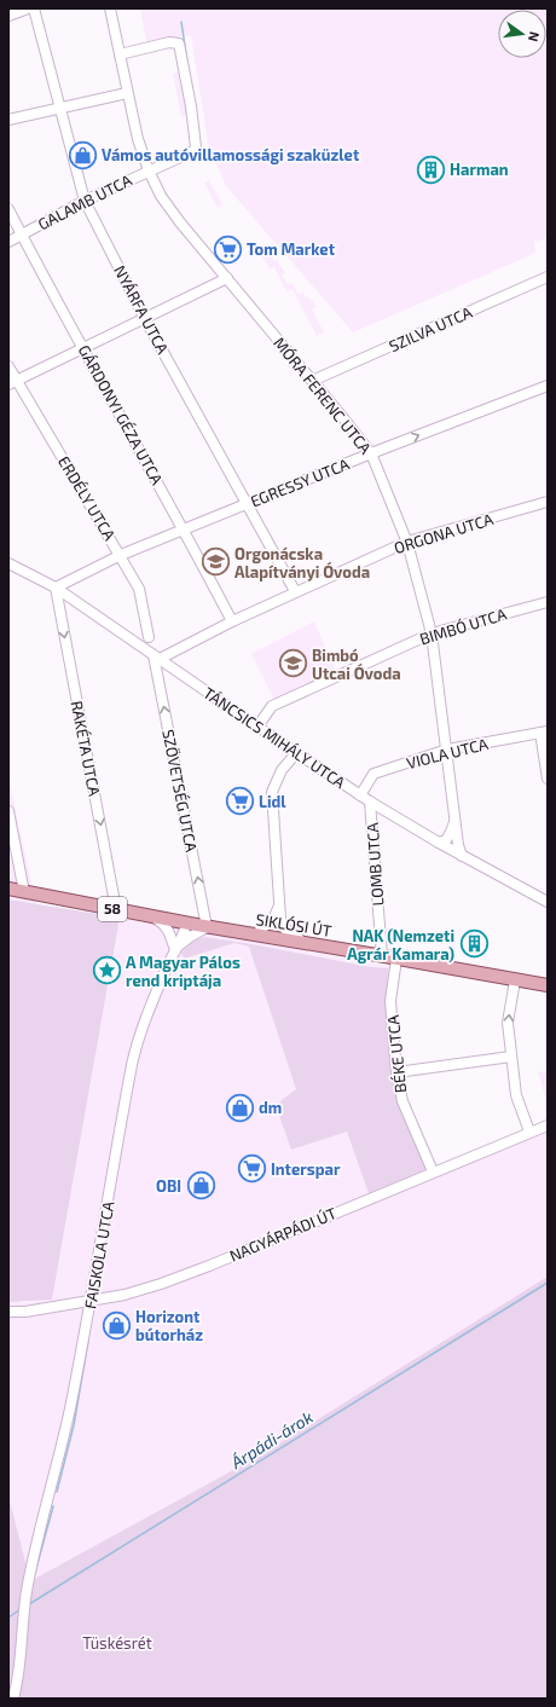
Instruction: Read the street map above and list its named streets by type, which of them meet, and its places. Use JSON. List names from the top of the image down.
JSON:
{
  "streets": {
    "main road": ["58", "SIKLÓSI ÚT"],
    "street": [
      "GALAMB UTCA",
      "NYÁRFA UTCA",
      "SZILVA UTCA",
      "MÓRA FERENC UTCA",
      "GÁRDONYI GÉZA UTCA",
      "EGRESSY UTCA",
      "ERDÉLY UTCA",
      "ORGONA UTCA",
      "BIMBÓ UTCA",
      "TÁNCSICS MIHÁLY UTCA",
      "RAKÉTA UTCA",
      "VIOLA UTCA",
      "SZÖVETSÉG UTCA",
      "LOMB UTCA",
      "BÉKE UTCA",
      "NAGYÁRPÁDI ÚT",
      "FAISKOLA UTCA"
    ]
  },
  "crossings": [
    ["GALAMB UTCA", "NYÁRFA UTCA"],
    ["GALAMB UTCA", "MÓRA FERENC UTCA"],
    ["GALAMB UTCA", "GÁRDONYI GÉZA UTCA"],
    ["NYÁRFA UTCA", "EGRESSY UTCA"],
    ["NYÁRFA UTCA", "ORGONA UTCA"],
    ["SZILVA UTCA", "MÓRA FERENC UTCA"],
    ["MÓRA FERENC UTCA", "EGRESSY UTCA"],
    ["MÓRA FERENC UTCA", "ORGONA UTCA"],
    ["MÓRA FERENC UTCA", "BIMBÓ UTCA"],
    ["MÓRA FERENC UTCA", "TÁNCSICS MIHÁLY UTCA"],
    ["MÓRA FERENC UTCA", "VIOLA UTCA"],
    ["GÁRDONYI GÉZA UTCA", "EGRESSY UTCA"],
    ["GÁRDONYI GÉZA UTCA", "ORGONA UTCA"],
    ["EGRESSY UTCA", "ERDÉLY UTCA"],
    ["EGRESSY UTCA", "TÁNCSICS MIHÁLY UTCA"],
    ["EGRESSY UTCA", "RAKÉTA UTCA"],
    ["ORGONA UTCA", "TÁNCSICS MIHÁLY UTCA"],
    ["ORGONA UTCA", "SZÖVETSÉG UTCA"],
    ["BIMBÓ UTCA", "TÁNCSICS MIHÁLY UTCA"],
    ["TÁNCSICS MIHÁLY UTCA", "RAKÉTA UTCA"],
    ["TÁNCSICS MIHÁLY UTCA", "VIOLA UTCA"],
    ["TÁNCSICS MIHÁLY UTCA", "SZÖVETSÉG UTCA"],
    ["TÁNCSICS MIHÁLY UTCA", "LOMB UTCA"],
    ["RAKÉTA UTCA", "58"],
    ["SZÖVETSÉG UTCA", "58"],
    ["SZÖVETSÉG UTCA", "SIKLÓSI ÚT"],
    ["LOMB UTCA", "SIKLÓSI ÚT"],
    ["58", "SIKLÓSI ÚT"],
    ["58", "FAISKOLA UTCA"],
    ["SIKLÓSI ÚT", "BÉKE UTCA"],
    ["BÉKE UTCA", "NAGYÁRPÁDI ÚT"],
    ["NAGYÁRPÁDI ÚT", "FAISKOLA UTCA"]
  ],
  "one_way": ["EGRESSY UTCA", "RAKÉTA UTCA"],
  "water": ["Árpádi-árok"],
  "parks": ["Tüskésrét"],
  "places": {
    "shop": [
      "Vámos autóvillamossági szaküzlet",
      "dm",
      "OBI",
      "Horizont bútorház"
    ],
    "building": ["Harman", "NAK (Nemzeti Agrár Kamara)"],
    "supermarket": ["Tom Market", "Lidl", "Interspar"],
    "school or university": ["Orgonácska Alapítványi Óvoda", "Bimbó Utcai Óvoda"],
    "place": ["A Magyar Pálos rend kriptája"]
  },
  "north": "right"
}
